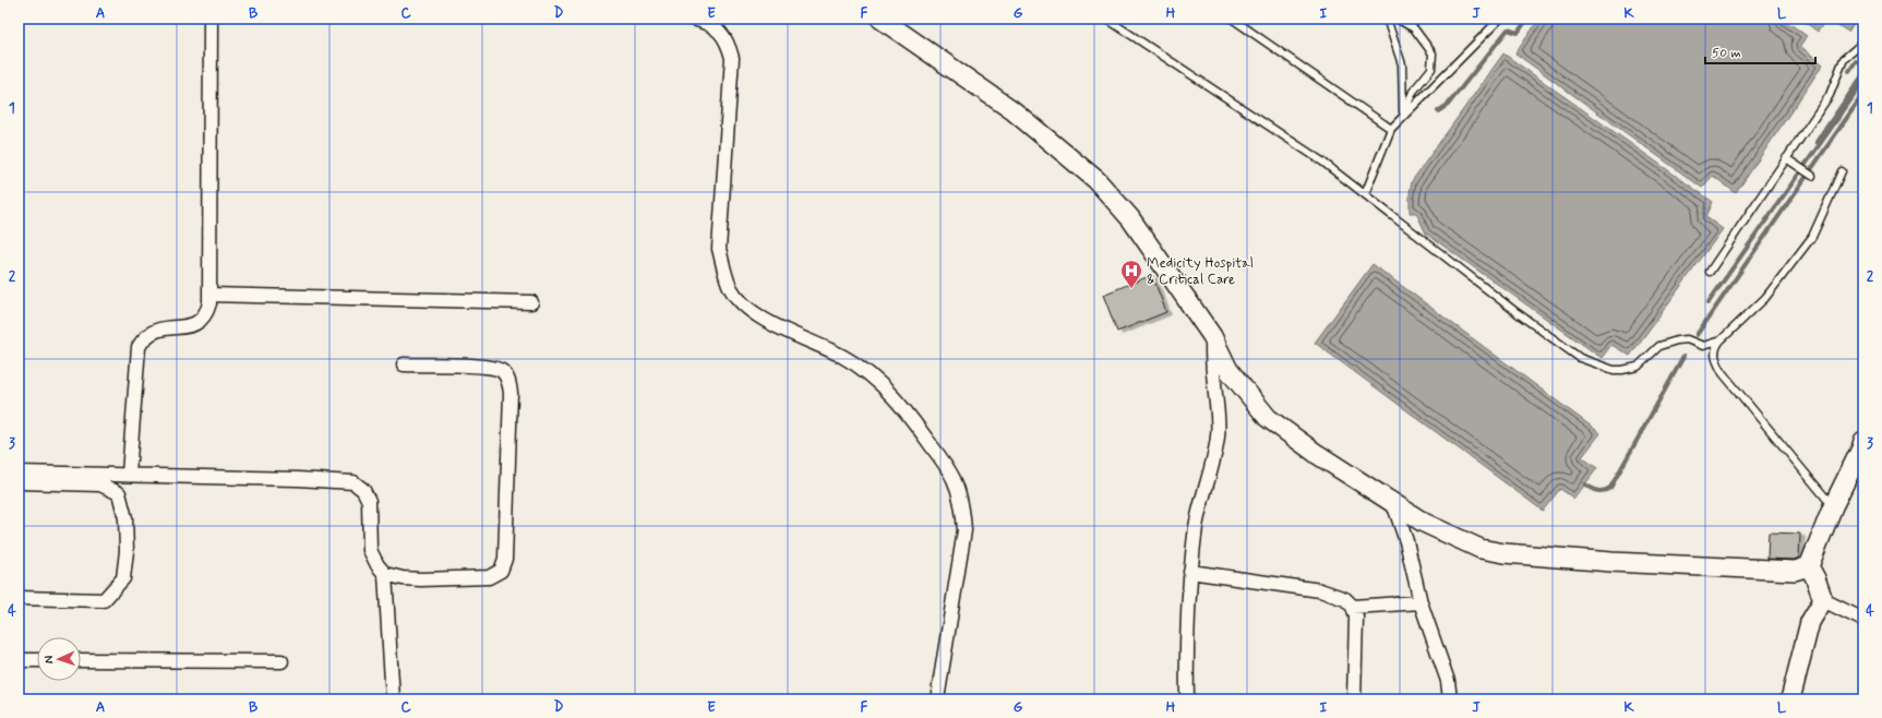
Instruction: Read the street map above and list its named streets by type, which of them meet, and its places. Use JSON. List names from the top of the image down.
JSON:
{
  "places": {
    "hospital": ["Medicity Hospital & Critical Care"]
  },
  "scale_bar": "50 m",
  "north": "left",
  "grid": {
    "columns": [
      "A",
      "B",
      "C",
      "D",
      "E",
      "F",
      "G",
      "H",
      "I",
      "J",
      "K",
      "L"
    ],
    "rows": [
      "1",
      "2",
      "3",
      "4"
    ]
  }
}
